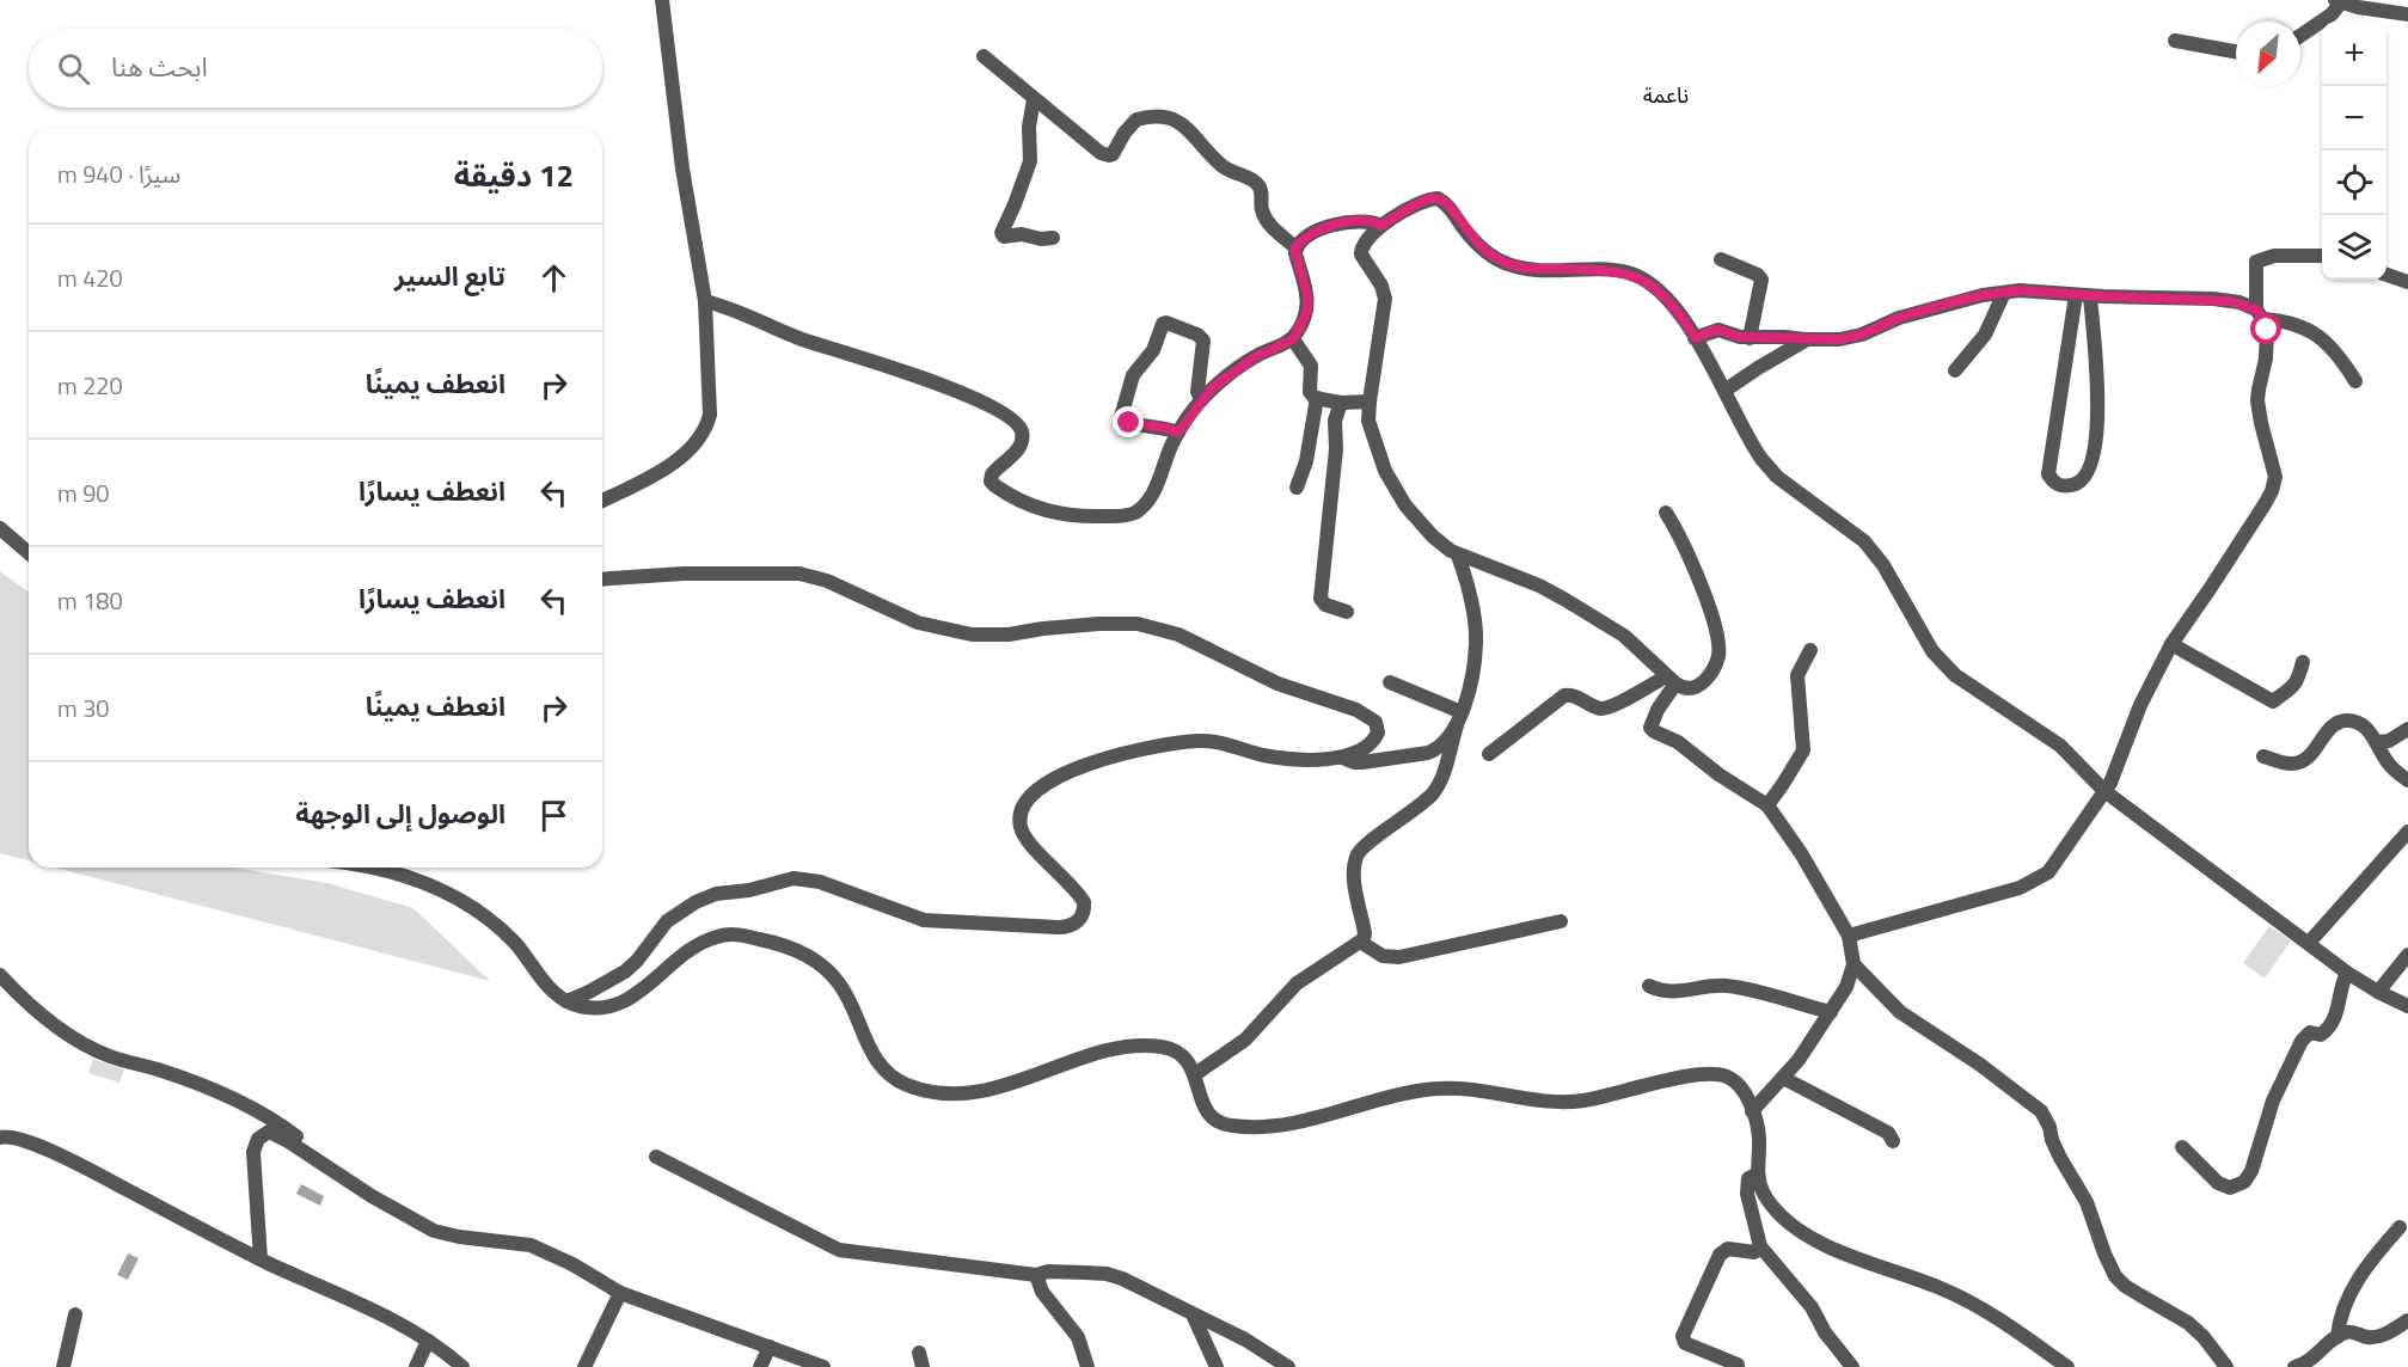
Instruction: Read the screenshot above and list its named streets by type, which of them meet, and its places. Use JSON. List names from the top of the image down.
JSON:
{
  "districts": ["ناعمة"],
  "north": "bottom left",
  "page": {
    "map_buttons": ["+", "−"],
    "search": "ابحث هنا",
    "heading": ["12 دقيقة", "سيرًا · 940 m"],
    "list": [
      ["تابع السير", "420 m"],
      ["انعطف يمينًا", "220 m"],
      ["انعطف يسارًا", "90 m"],
      ["انعطف يسارًا", "180 m"],
      ["انعطف يمينًا", "30 m"],
      "الوصول إلى الوجهة"
    ]
  }
}
